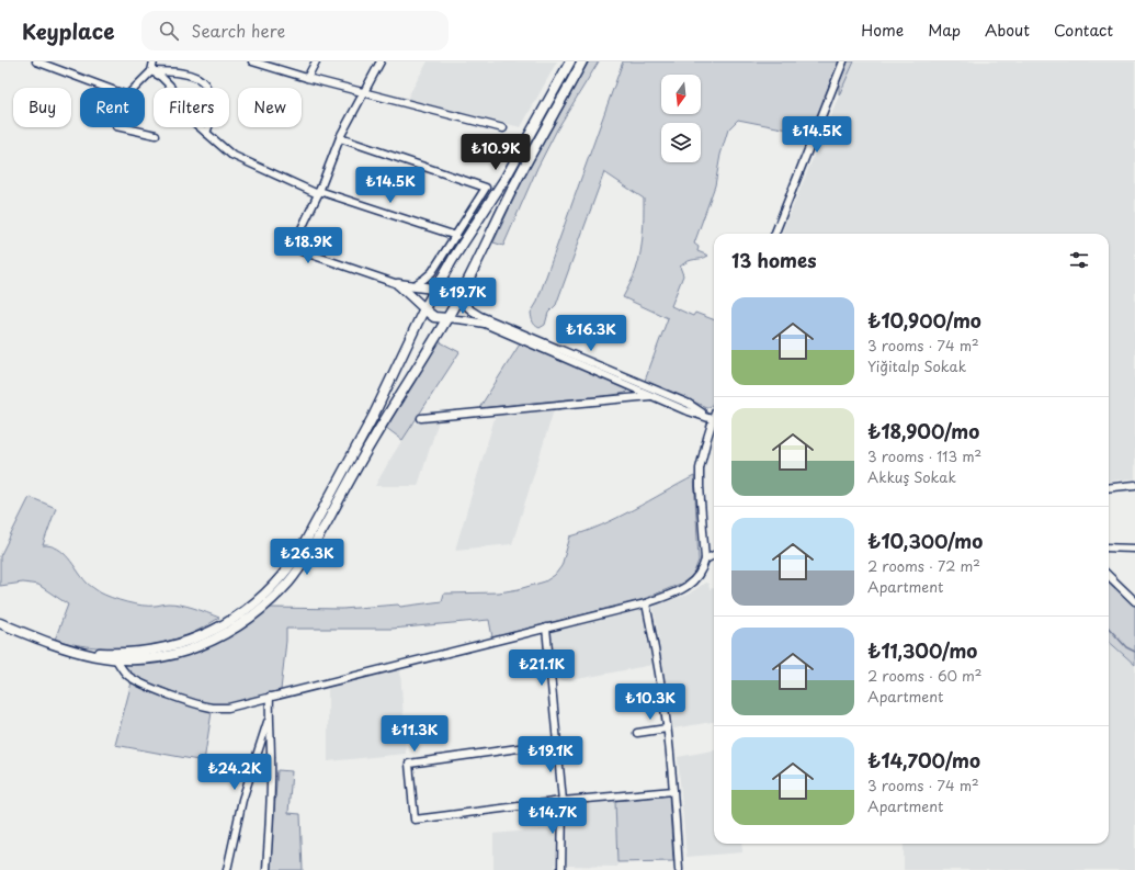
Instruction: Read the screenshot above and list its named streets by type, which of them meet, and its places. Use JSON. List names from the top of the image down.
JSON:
{
  "north": "bottom",
  "page": {
    "header": "Keyplace",
    "search": "Search here",
    "nav": [
      "Home",
      "Map",
      "About",
      "Contact"
    ],
    "chip": [
      "Buy",
      "Rent",
      "Filters",
      "New"
    ],
    "price": [
      "₺14.5K",
      "₺10.9K",
      "₺14.5K",
      "₺18.9K",
      "₺19.7K",
      "₺16.3K",
      "₺26.3K",
      "₺21.1K",
      "₺10.3K",
      "₺11.3K",
      "₺19.1K",
      "₺24.2K",
      "₺14.7K"
    ],
    "heading": "13 homes",
    "list": [
      {
        "name": "₺10,900/mo",
        "note": "3 rooms · 74 m² · Yiğitalp Sokak"
      },
      {
        "name": "₺18,900/mo",
        "note": "3 rooms · 113 m² · Akkuş Sokak"
      },
      {
        "name": "₺10,300/mo",
        "note": "2 rooms · 72 m² · Apartment"
      },
      {
        "name": "₺11,300/mo",
        "note": "2 rooms · 60 m² · Apartment"
      },
      {
        "name": "₺14,700/mo",
        "note": "3 rooms · 74 m² · Apartment"
      }
    ]
  }
}
